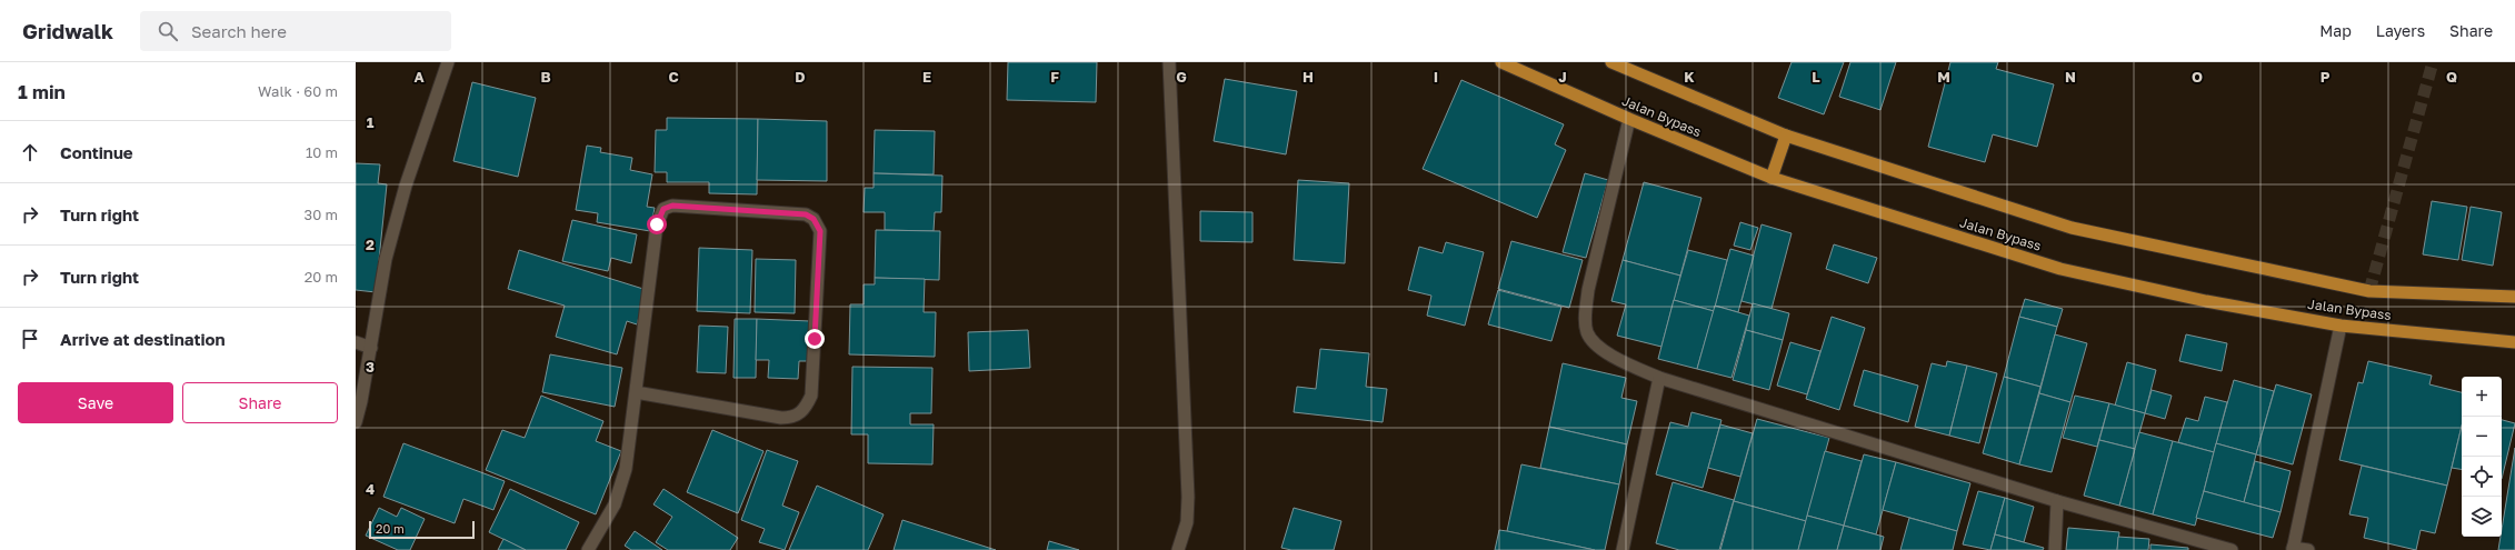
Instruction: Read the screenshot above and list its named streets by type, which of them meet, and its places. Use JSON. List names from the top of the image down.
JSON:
{
  "streets": {
    "highway": ["Jalan Bypass"]
  },
  "scale_bar": "20 m",
  "page": {
    "header": "Gridwalk",
    "search": "Search here",
    "nav": ["Map", "Layers", "Share"],
    "heading": ["1 min", "Walk · 60 m"],
    "list": [
      ["Continue", "10 m"],
      ["Turn right", "30 m"],
      ["Turn right", "20 m"],
      "Arrive at destination"
    ],
    "buttons": ["Save", "Share"],
    "map_buttons": ["+", "−"],
    "scale": "20 m"
  },
  "grid": {
    "columns": [
      "A",
      "B",
      "C",
      "D",
      "E",
      "F",
      "G",
      "H",
      "I",
      "J",
      "K",
      "L",
      "M",
      "N",
      "O",
      "P",
      "Q"
    ],
    "rows": [
      "1",
      "2",
      "3",
      "4"
    ]
  }
}
